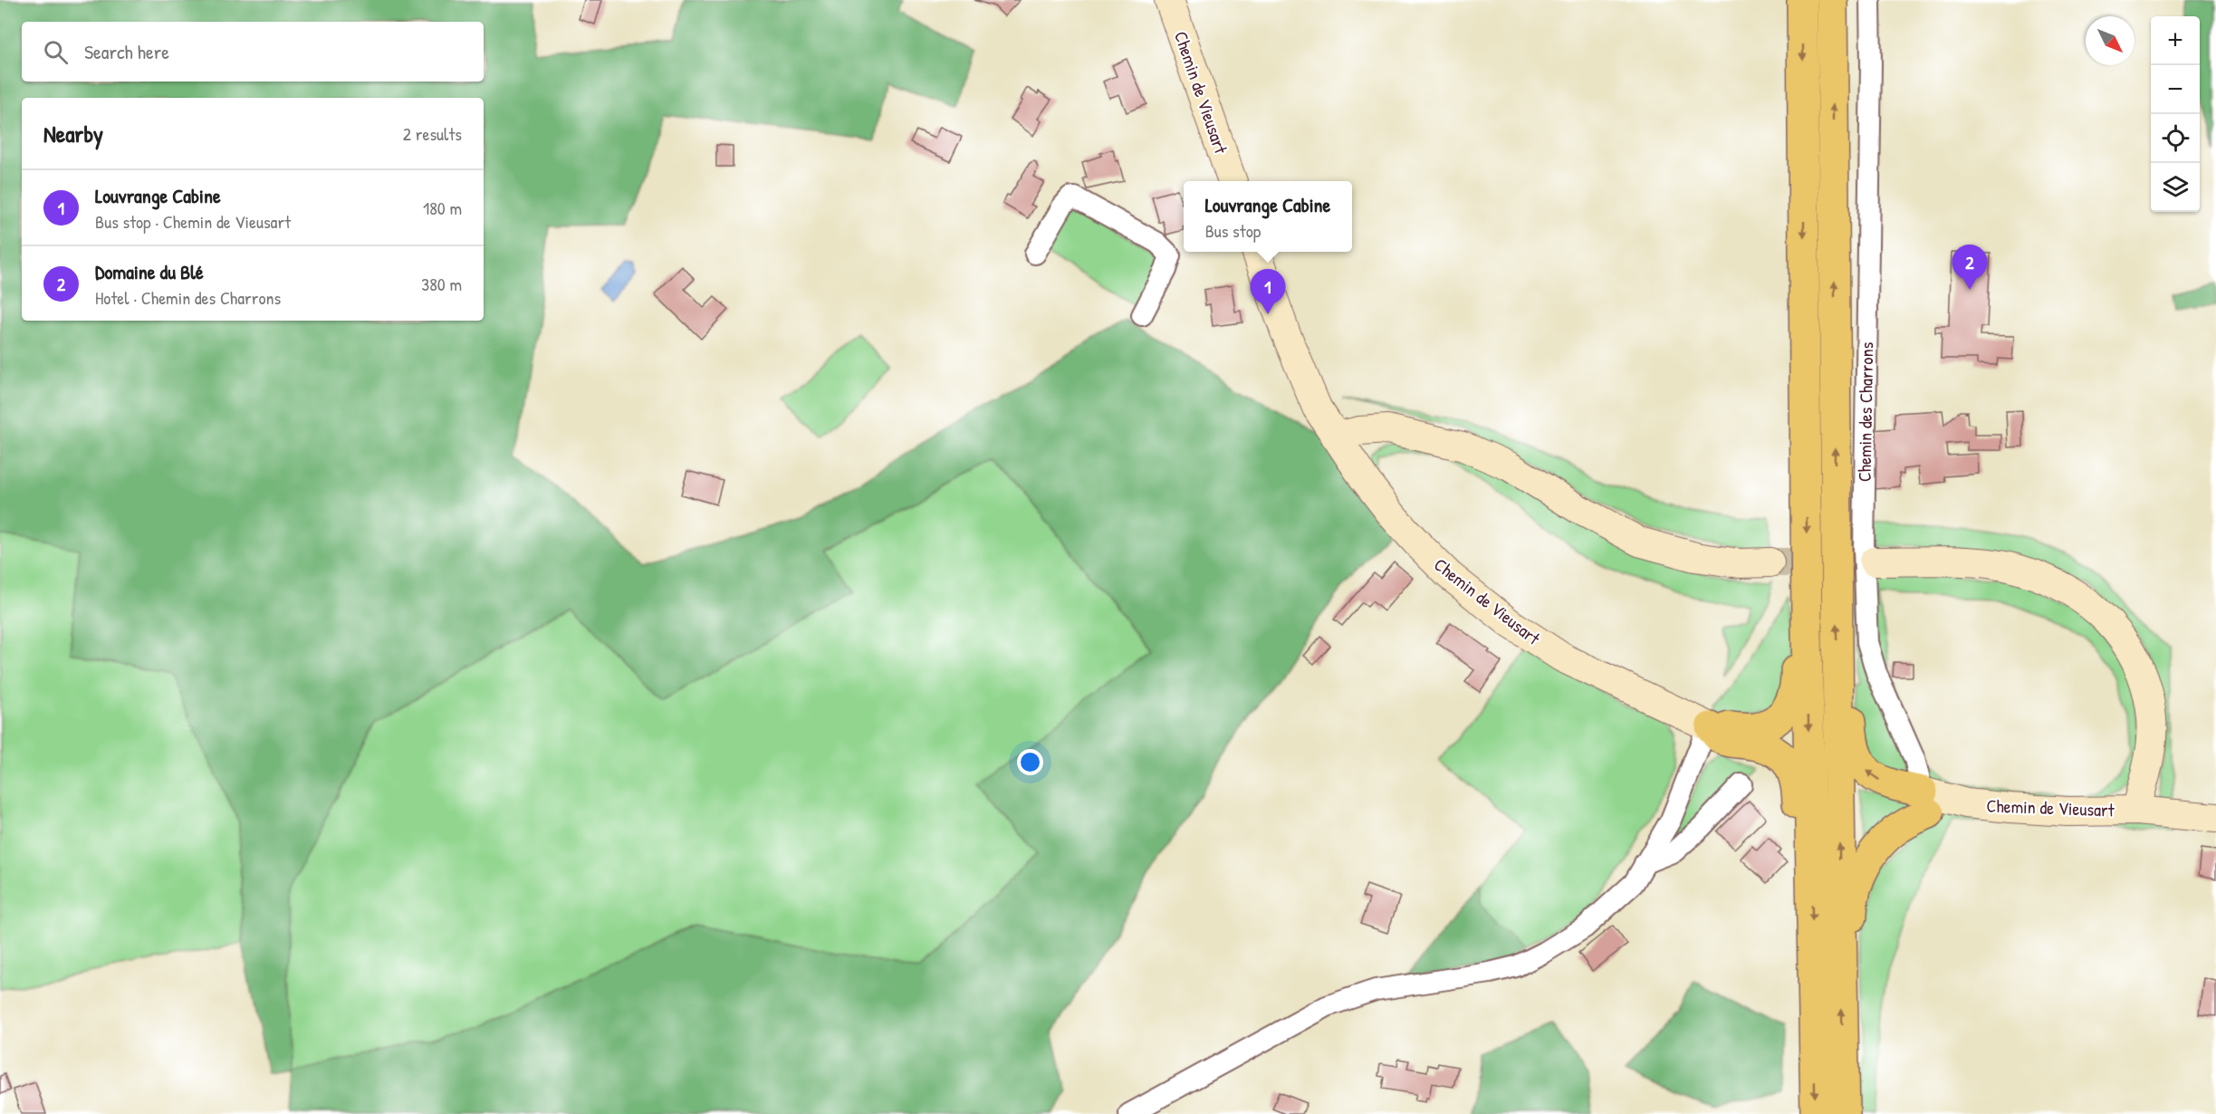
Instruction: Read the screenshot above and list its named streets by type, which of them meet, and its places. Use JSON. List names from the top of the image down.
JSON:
{
  "streets": {
    "street": ["Chemin de Vieusart", "Chemin des Charrons"]
  },
  "crossings": [
    ["Chemin de Vieusart", "Chemin des Charrons"]
  ],
  "north": "bottom right",
  "page": {
    "map_buttons": ["+", "−"],
    "search": "Search here",
    "heading": ["Nearby", "2 results"],
    "list": [
      {
        "mark": "1",
        "name": "Louvrange Cabine",
        "note": "Bus stop · Chemin de Vieusart",
        "value": "180 m"
      },
      {
        "mark": "2",
        "name": "Domaine du Blé",
        "note": "Hotel · Chemin des Charrons",
        "value": "380 m"
      }
    ],
    "popup": ["Louvrange Cabine", "Bus stop"],
    "pins": ["2", "1"]
  }
}
